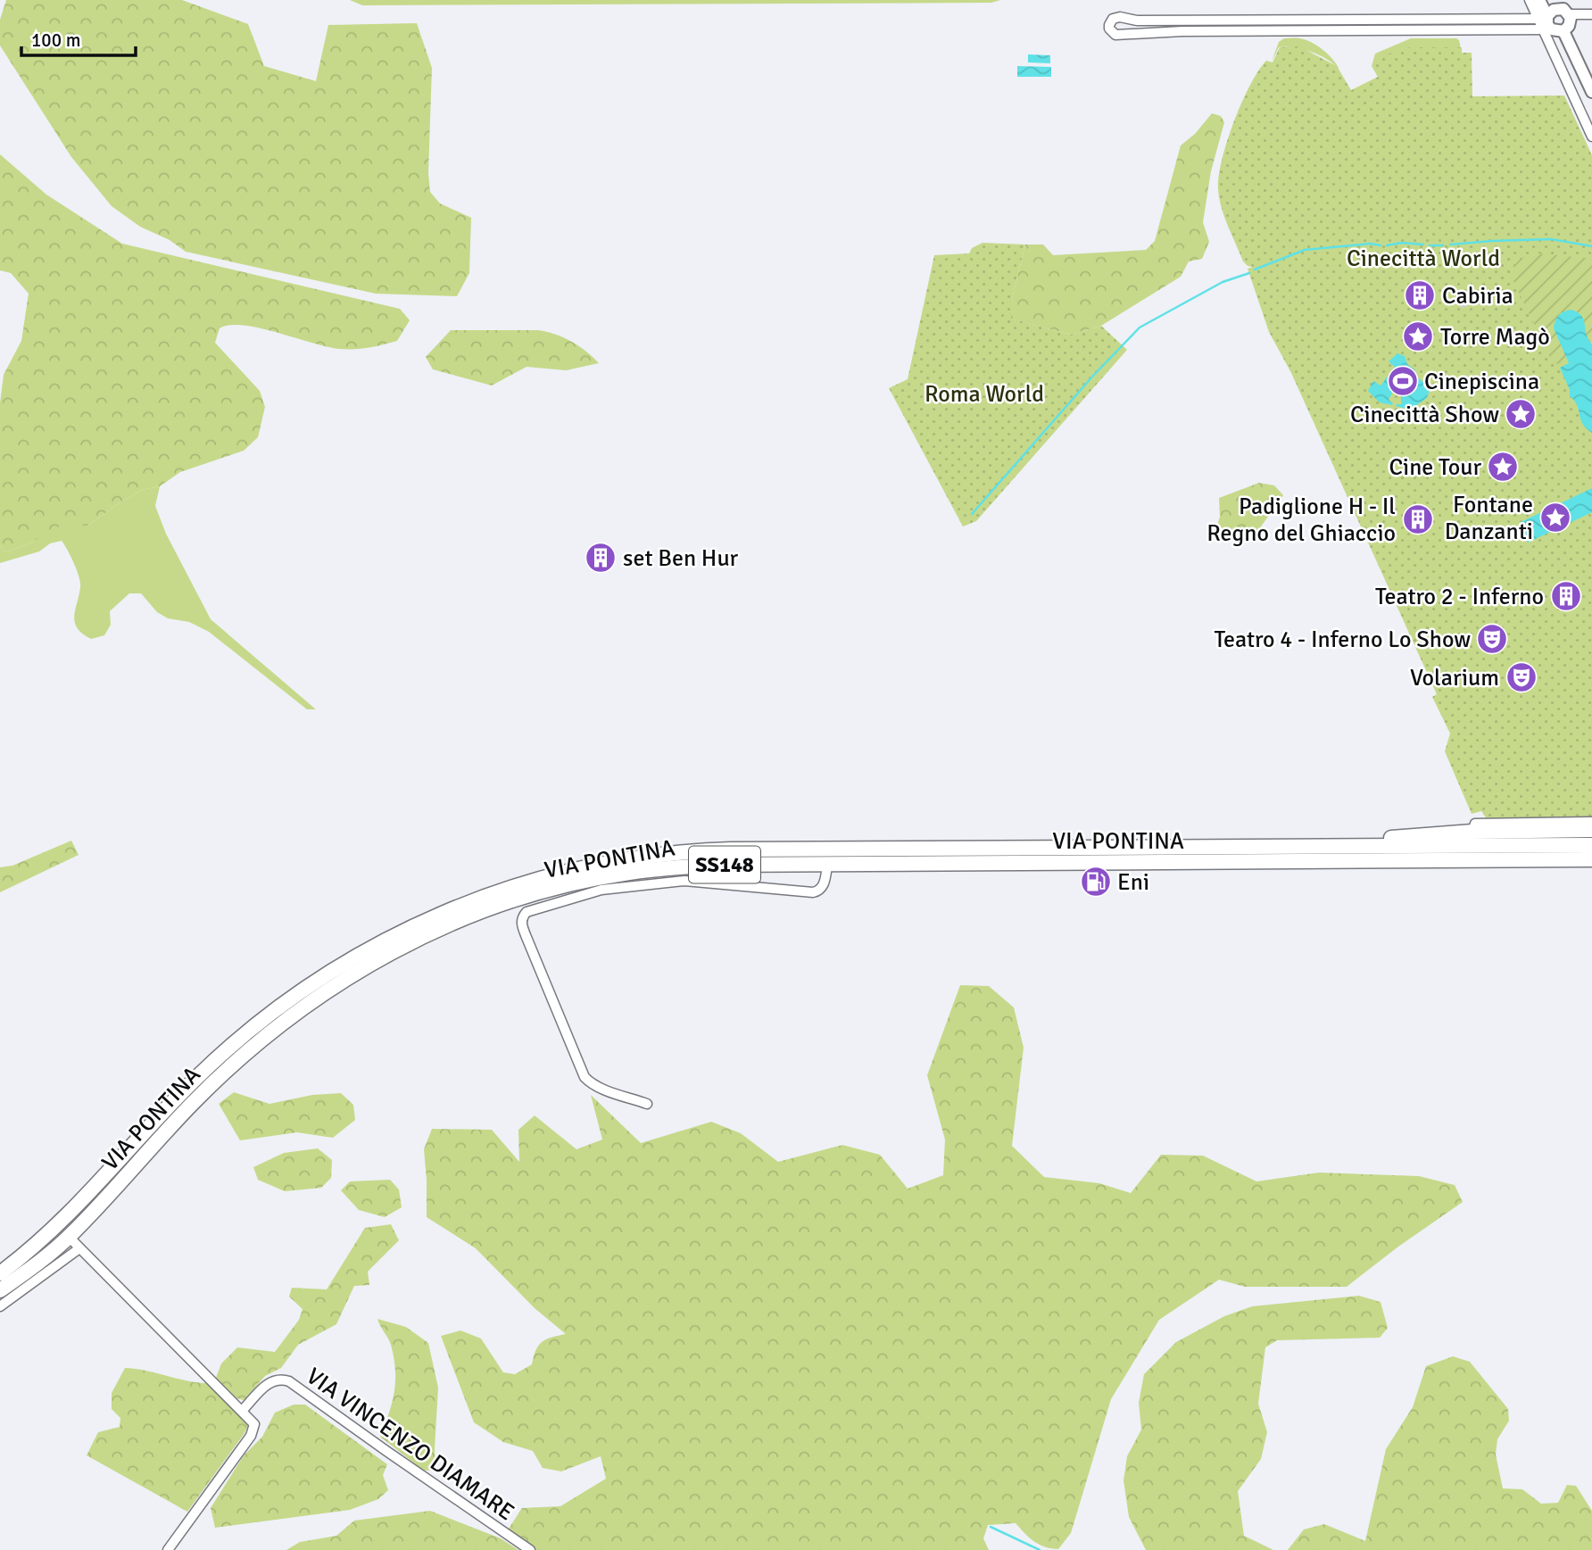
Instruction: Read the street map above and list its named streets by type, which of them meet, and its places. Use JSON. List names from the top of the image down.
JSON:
{
  "streets": {
    "highway": ["VIA PONTINA", "SS148"],
    "street": ["VIA VINCENZO DIAMARE"]
  },
  "parks": ["Cinecittà World", "Roma World"],
  "places": {
    "building": [
      "Cabiria",
      "Padiglione H - Il Regno del Ghiaccio",
      "set Ben Hur",
      "Teatro 2 - Inferno"
    ],
    "place": [
      "Torre Magò",
      "Cinecittà Show",
      "Cine Tour",
      "Fontane Danzanti"
    ],
    "sports": ["Cinepiscina"],
    "theatre": ["Teatro 4 - Inferno Lo Show", "Volarium"],
    "fuel station": ["Eni"]
  },
  "scale_bar": "100 m"
}
